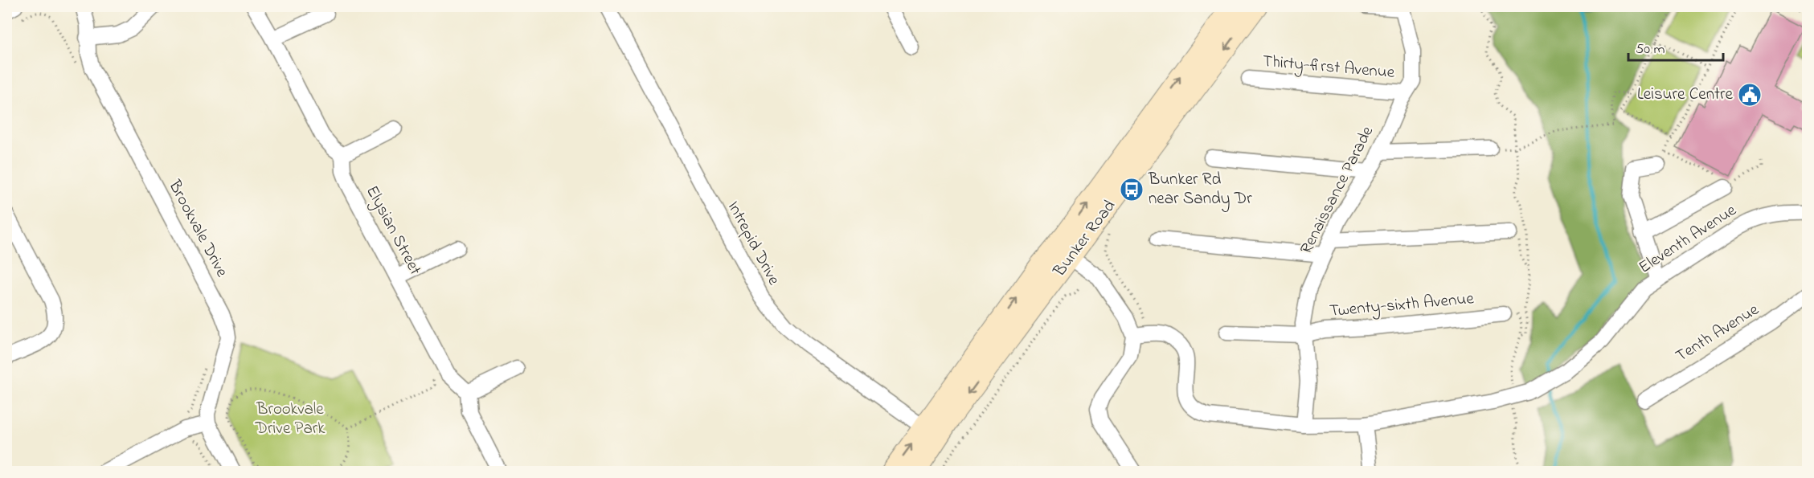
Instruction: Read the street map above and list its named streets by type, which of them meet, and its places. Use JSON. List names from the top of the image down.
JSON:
{
  "streets": {
    "main road": ["Bunker Road"],
    "street": [
      "Thirty-first Avenue",
      "Renaissance Parade",
      "Brookvale Drive",
      "Elysian Street",
      "Eleventh Avenue",
      "Intrepid Drive",
      "Twenty-sixth Avenue",
      "Tenth Avenue"
    ]
  },
  "crossings": [
    ["Thirty-first Avenue", "Renaissance Parade"],
    ["Renaissance Parade", "Eleventh Avenue"],
    ["Renaissance Parade", "Twenty-sixth Avenue"],
    ["Bunker Road", "Intrepid Drive"]
  ],
  "parks": ["Brookvale Drive Park"],
  "places": {
    "public building": ["Leisure Centre"],
    "bus stop": ["Bunker Rd near Sandy Dr"]
  },
  "scale_bar": "50 m"
}
